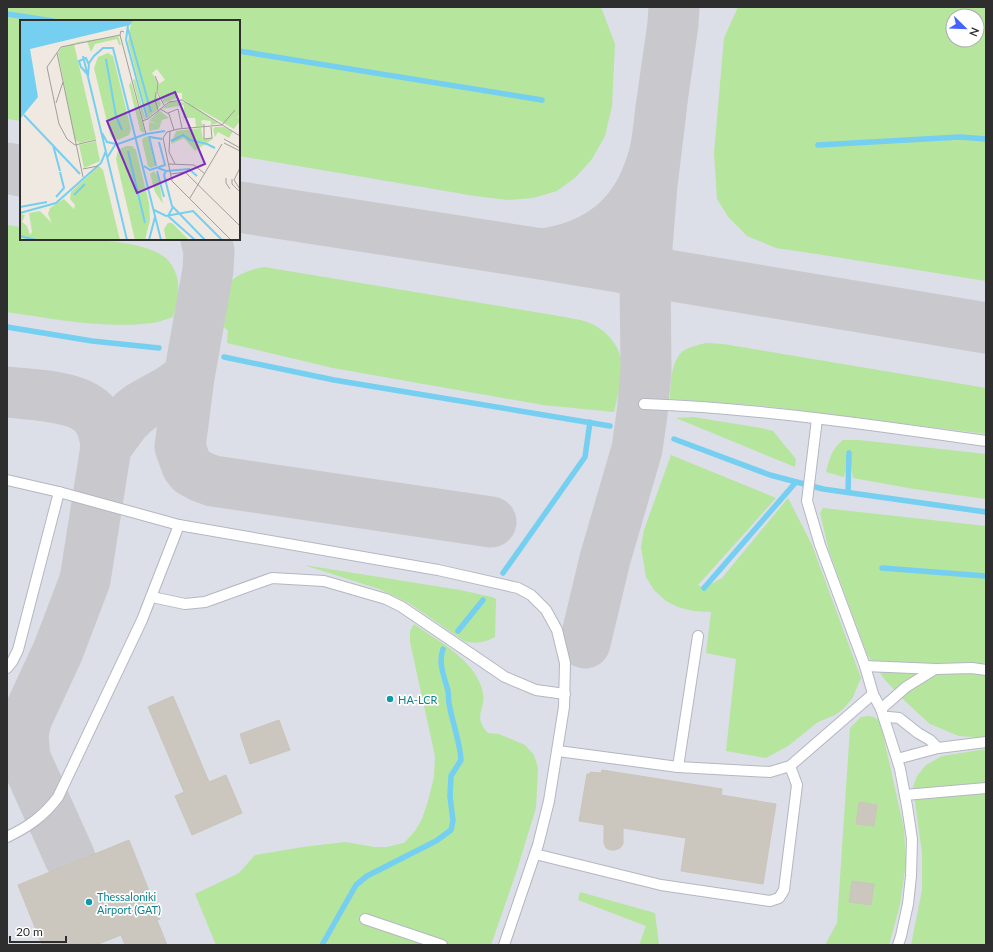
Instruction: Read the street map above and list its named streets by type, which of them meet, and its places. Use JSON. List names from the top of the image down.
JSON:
{
  "places": ["HA-LCR", "Thessaloniki Airport (GAT)"],
  "scale_bar": "20 m",
  "north": "bottom right"
}
